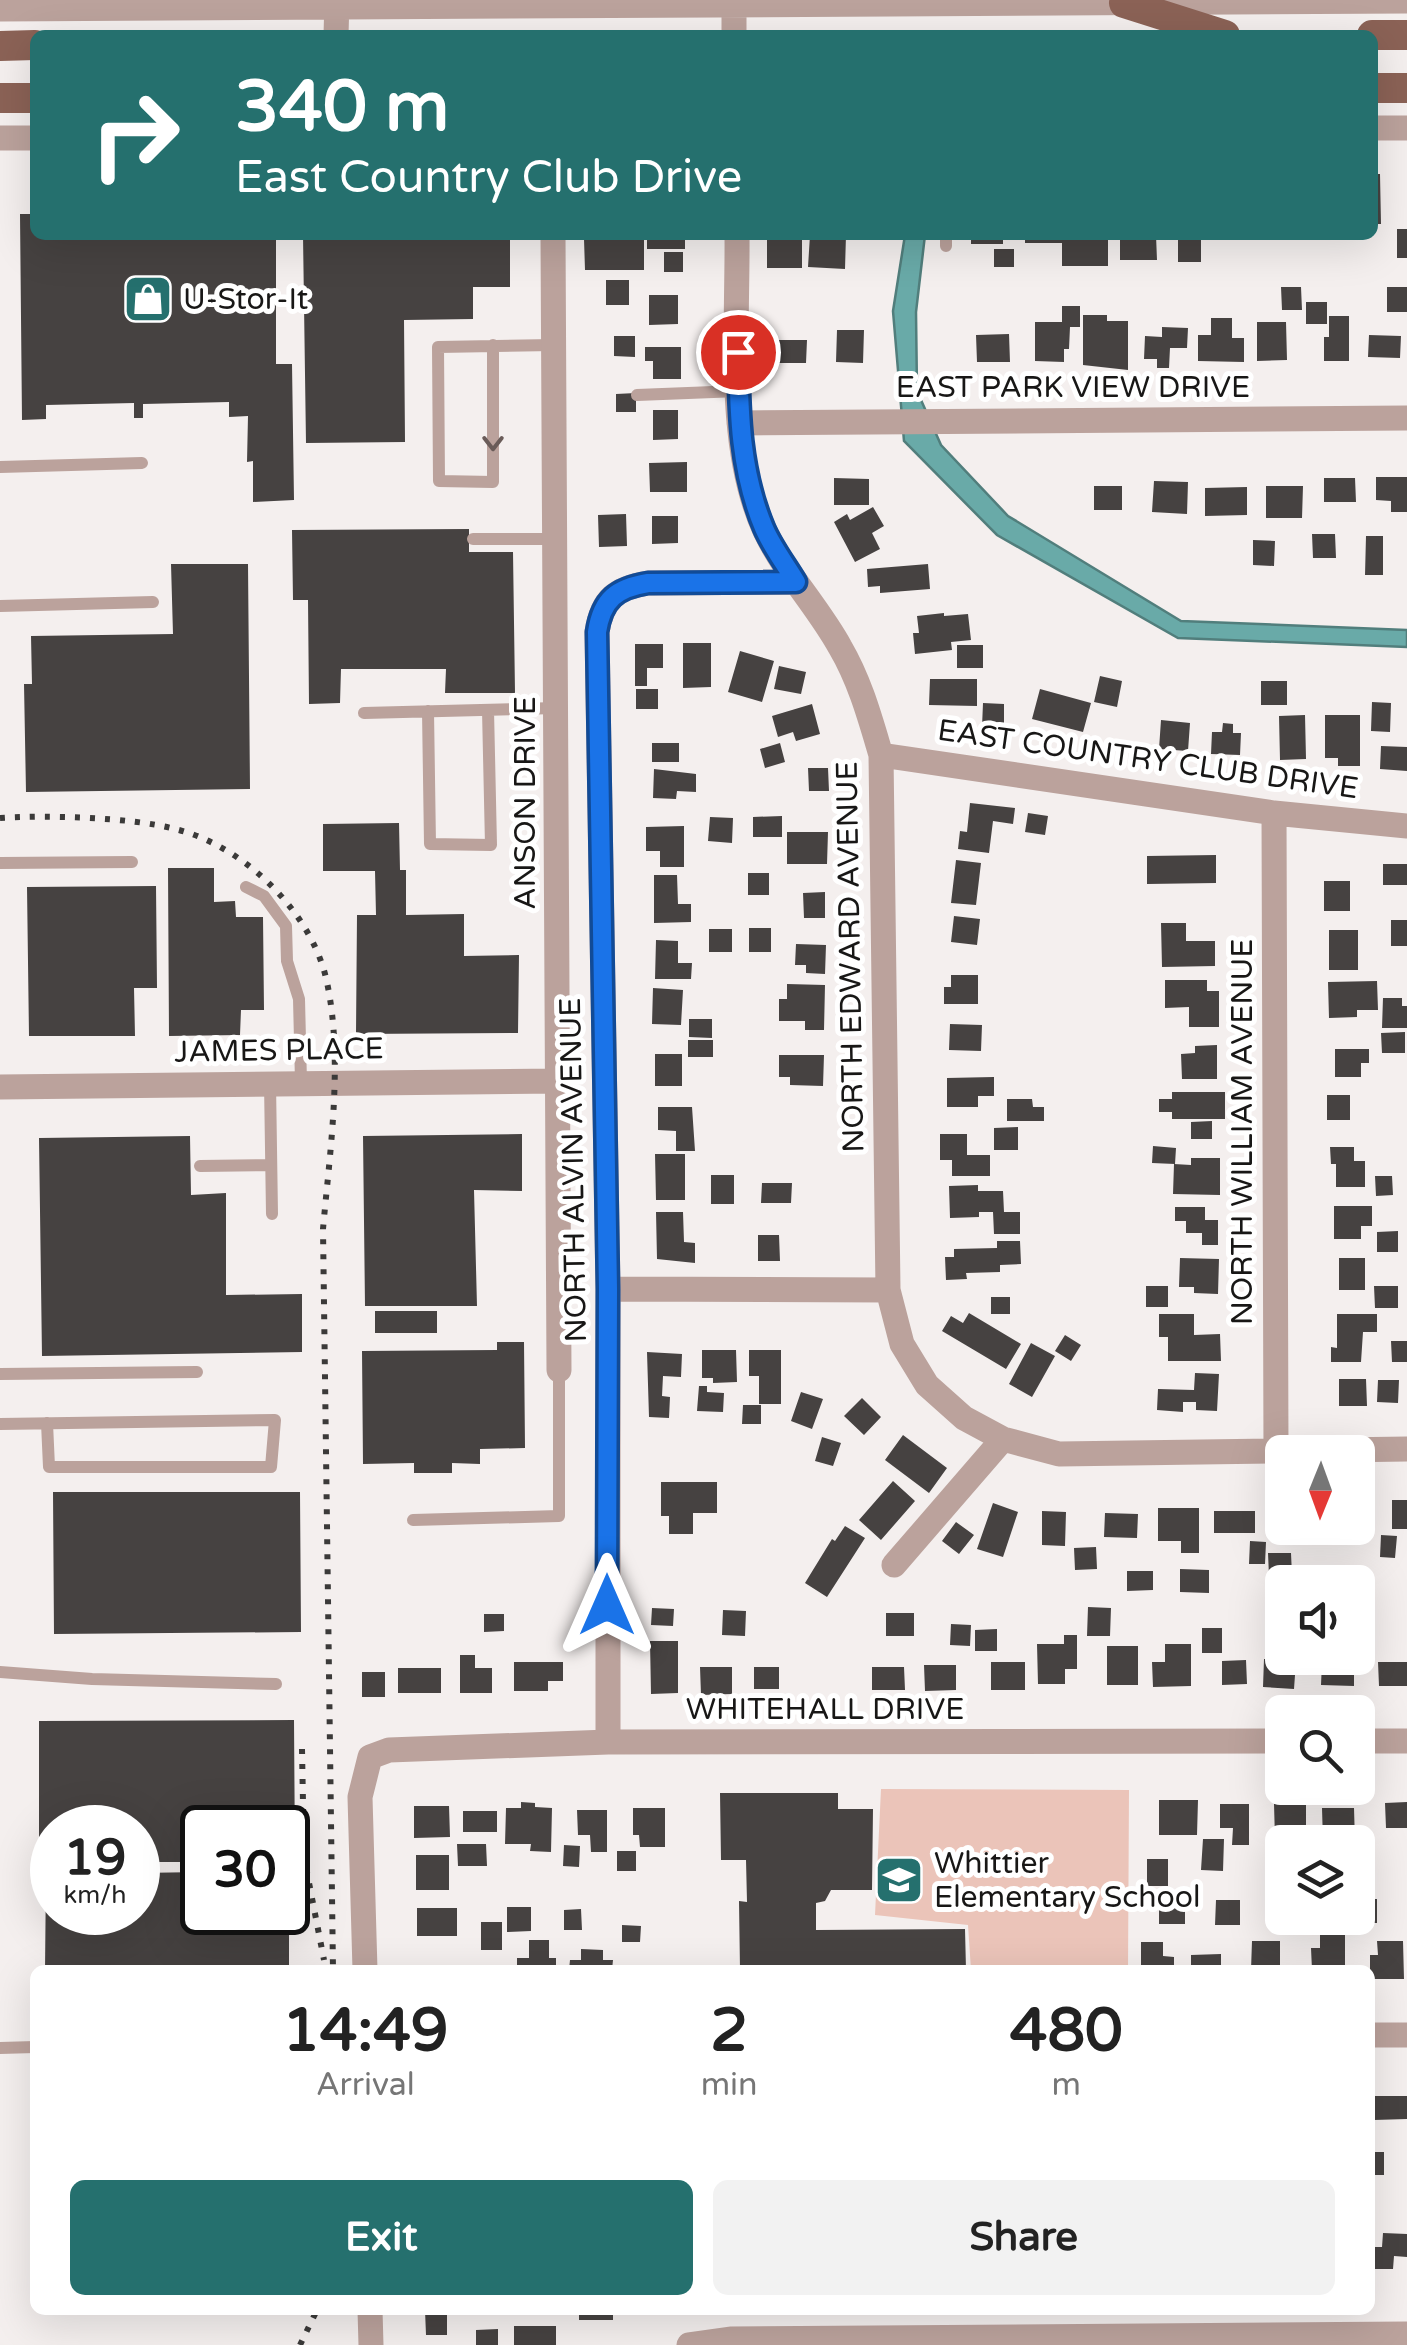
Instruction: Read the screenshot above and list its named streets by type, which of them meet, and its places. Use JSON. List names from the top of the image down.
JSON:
{
  "streets": {
    "street": [
      "EAST PARK VIEW DRIVE",
      "EAST COUNTRY CLUB DRIVE",
      "ANSON DRIVE",
      "NORTH EDWARD AVENUE",
      "JAMES PLACE",
      "NORTH WILLIAM AVENUE",
      "NORTH ALVIN AVENUE",
      "WHITEHALL DRIVE"
    ]
  },
  "crossings": [
    ["EAST PARK VIEW DRIVE", "NORTH EDWARD AVENUE"],
    ["EAST COUNTRY CLUB DRIVE", "NORTH EDWARD AVENUE"],
    ["EAST COUNTRY CLUB DRIVE", "NORTH WILLIAM AVENUE"],
    ["ANSON DRIVE", "JAMES PLACE"],
    ["NORTH EDWARD AVENUE", "NORTH ALVIN AVENUE"],
    ["NORTH ALVIN AVENUE", "WHITEHALL DRIVE"]
  ],
  "places": {
    "shop": ["U-Stor-It"],
    "school or university": ["Whittier Elementary School"]
  },
  "north": "bottom",
  "page": {
    "turn": ["340 m", "East Country Club Drive"],
    "speed": "19 km/h",
    "limit": "30",
    "eta": [
      "14:49",
      "Arrival",
      "2",
      "min",
      "480",
      "m"
    ],
    "buttons": ["Exit", "Share"]
  }
}
